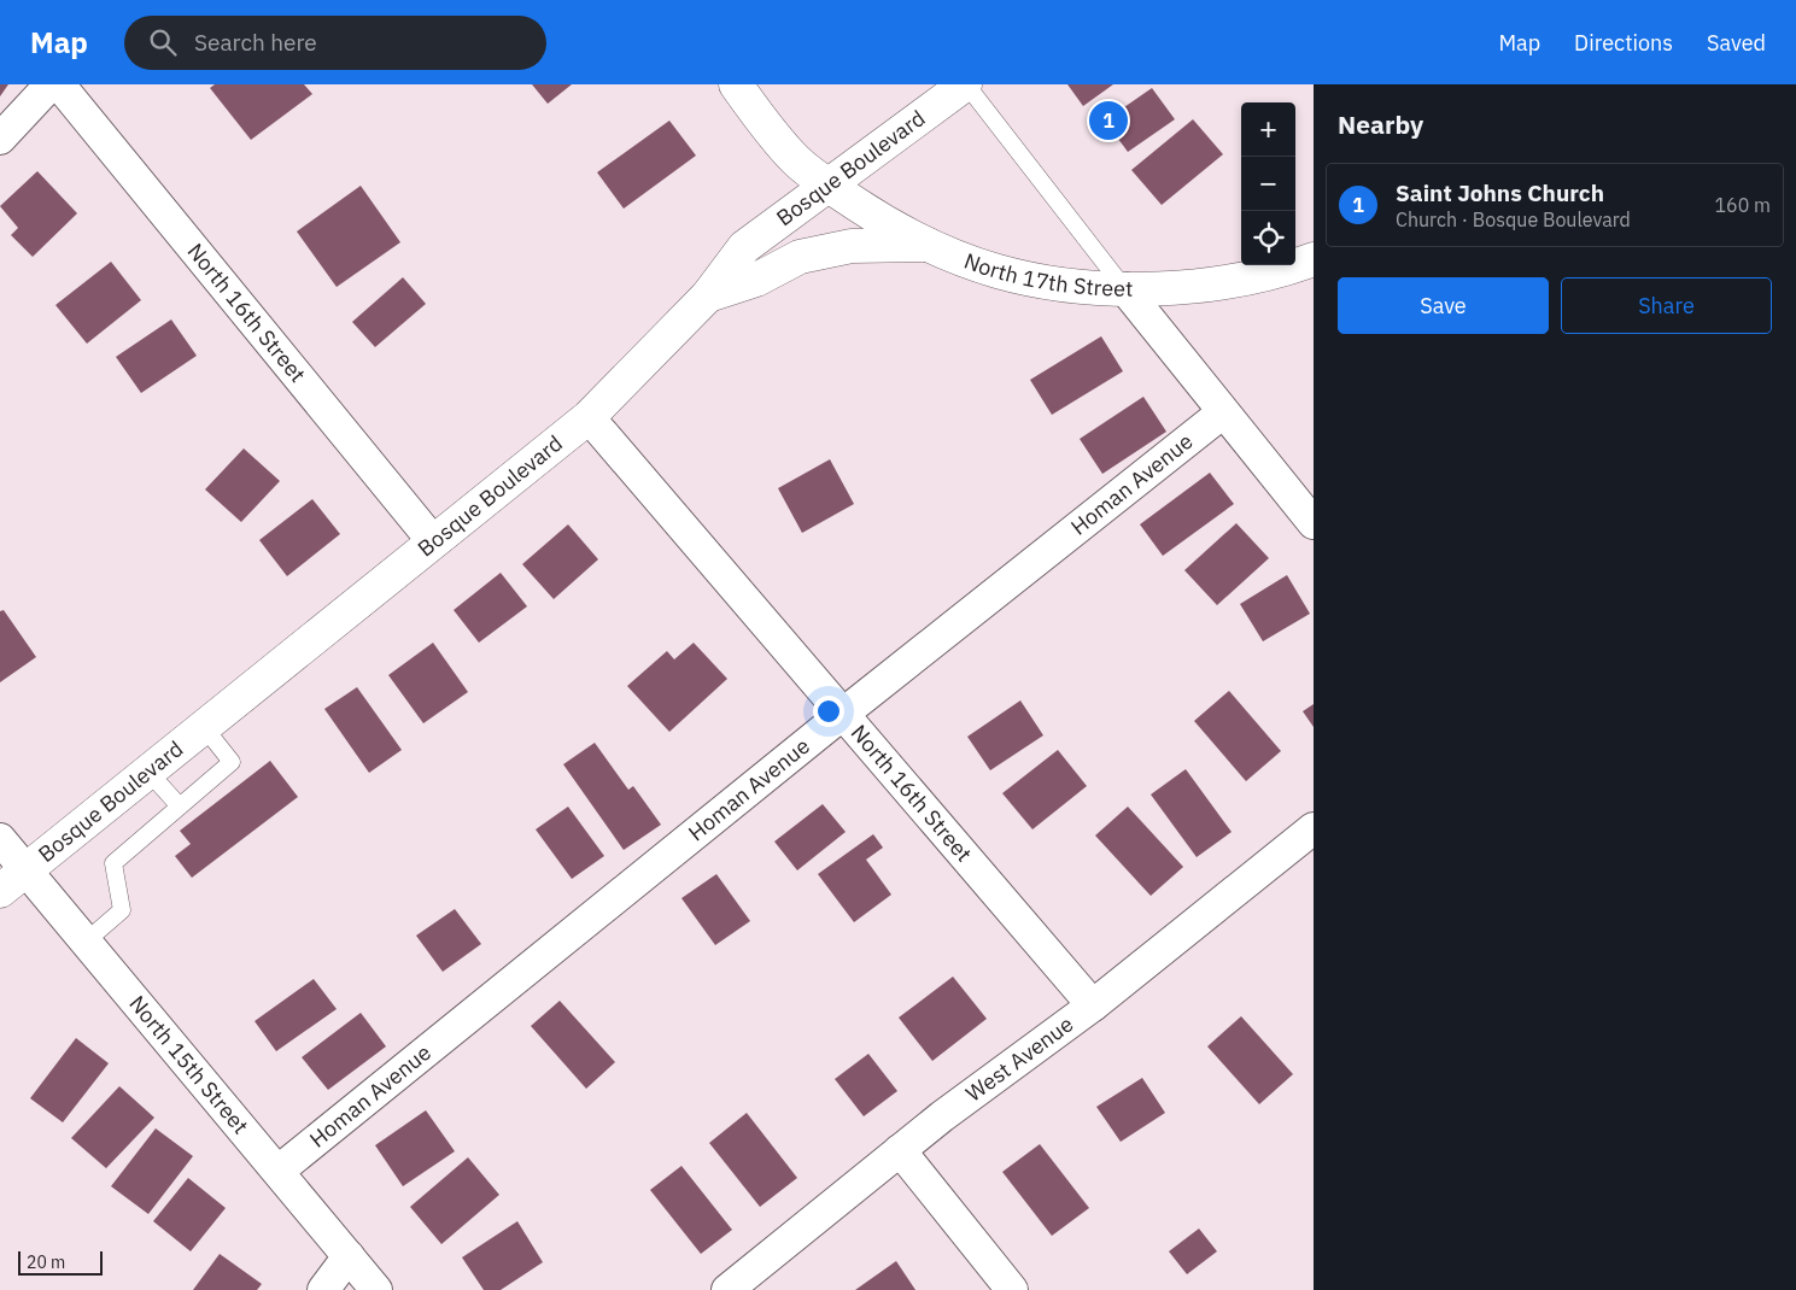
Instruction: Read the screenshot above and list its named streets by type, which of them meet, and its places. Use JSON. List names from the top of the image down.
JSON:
{
  "streets": {
    "main road": ["Bosque Boulevard", "North 17th Street"],
    "street": [
      "North 16th Street",
      "Homan Avenue",
      "West Avenue",
      "North 15th Street"
    ]
  },
  "crossings": [
    ["Bosque Boulevard", "North 17th Street"],
    ["Bosque Boulevard", "North 16th Street"],
    ["Bosque Boulevard", "North 15th Street"],
    ["North 17th Street", "Homan Avenue"],
    ["North 16th Street", "Homan Avenue"],
    ["North 16th Street", "West Avenue"],
    ["Homan Avenue", "North 15th Street"]
  ],
  "scale_bar": "20 m",
  "page": {
    "header": "Map",
    "search": "Search here",
    "nav": ["Map", "Directions", "Saved"],
    "heading": "Nearby",
    "pins": "1",
    "map_buttons": ["+", "−"],
    "list": [
      {
        "mark": "1",
        "name": "Saint Johns Church",
        "note": "Church · Bosque Boulevard",
        "value": "160 m"
      }
    ],
    "buttons": ["Save", "Share"],
    "scale": "20 m"
  }
}
